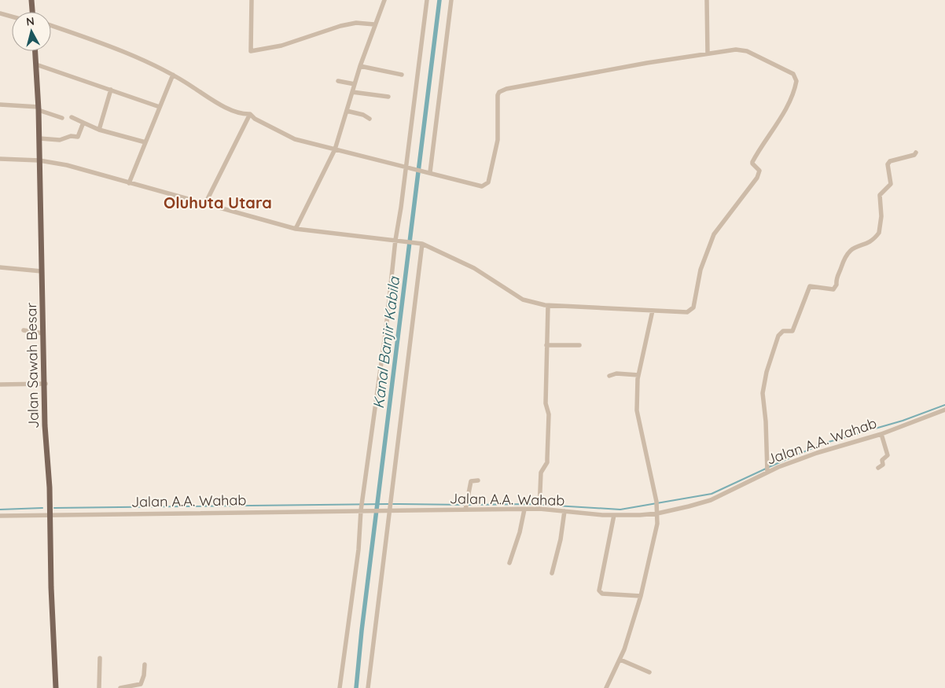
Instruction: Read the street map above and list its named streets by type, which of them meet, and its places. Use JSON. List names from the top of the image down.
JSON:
{
  "streets": {
    "main road": ["Jalan Sawah Besar"],
    "street": ["Jalan A.A. Wahab"]
  },
  "crossings": [
    ["Jalan Sawah Besar", "Jalan A.A. Wahab"]
  ],
  "districts": ["Oluhuta Utara"],
  "water": ["Kanal Banjir Kabila"],
  "north": "top"
}
